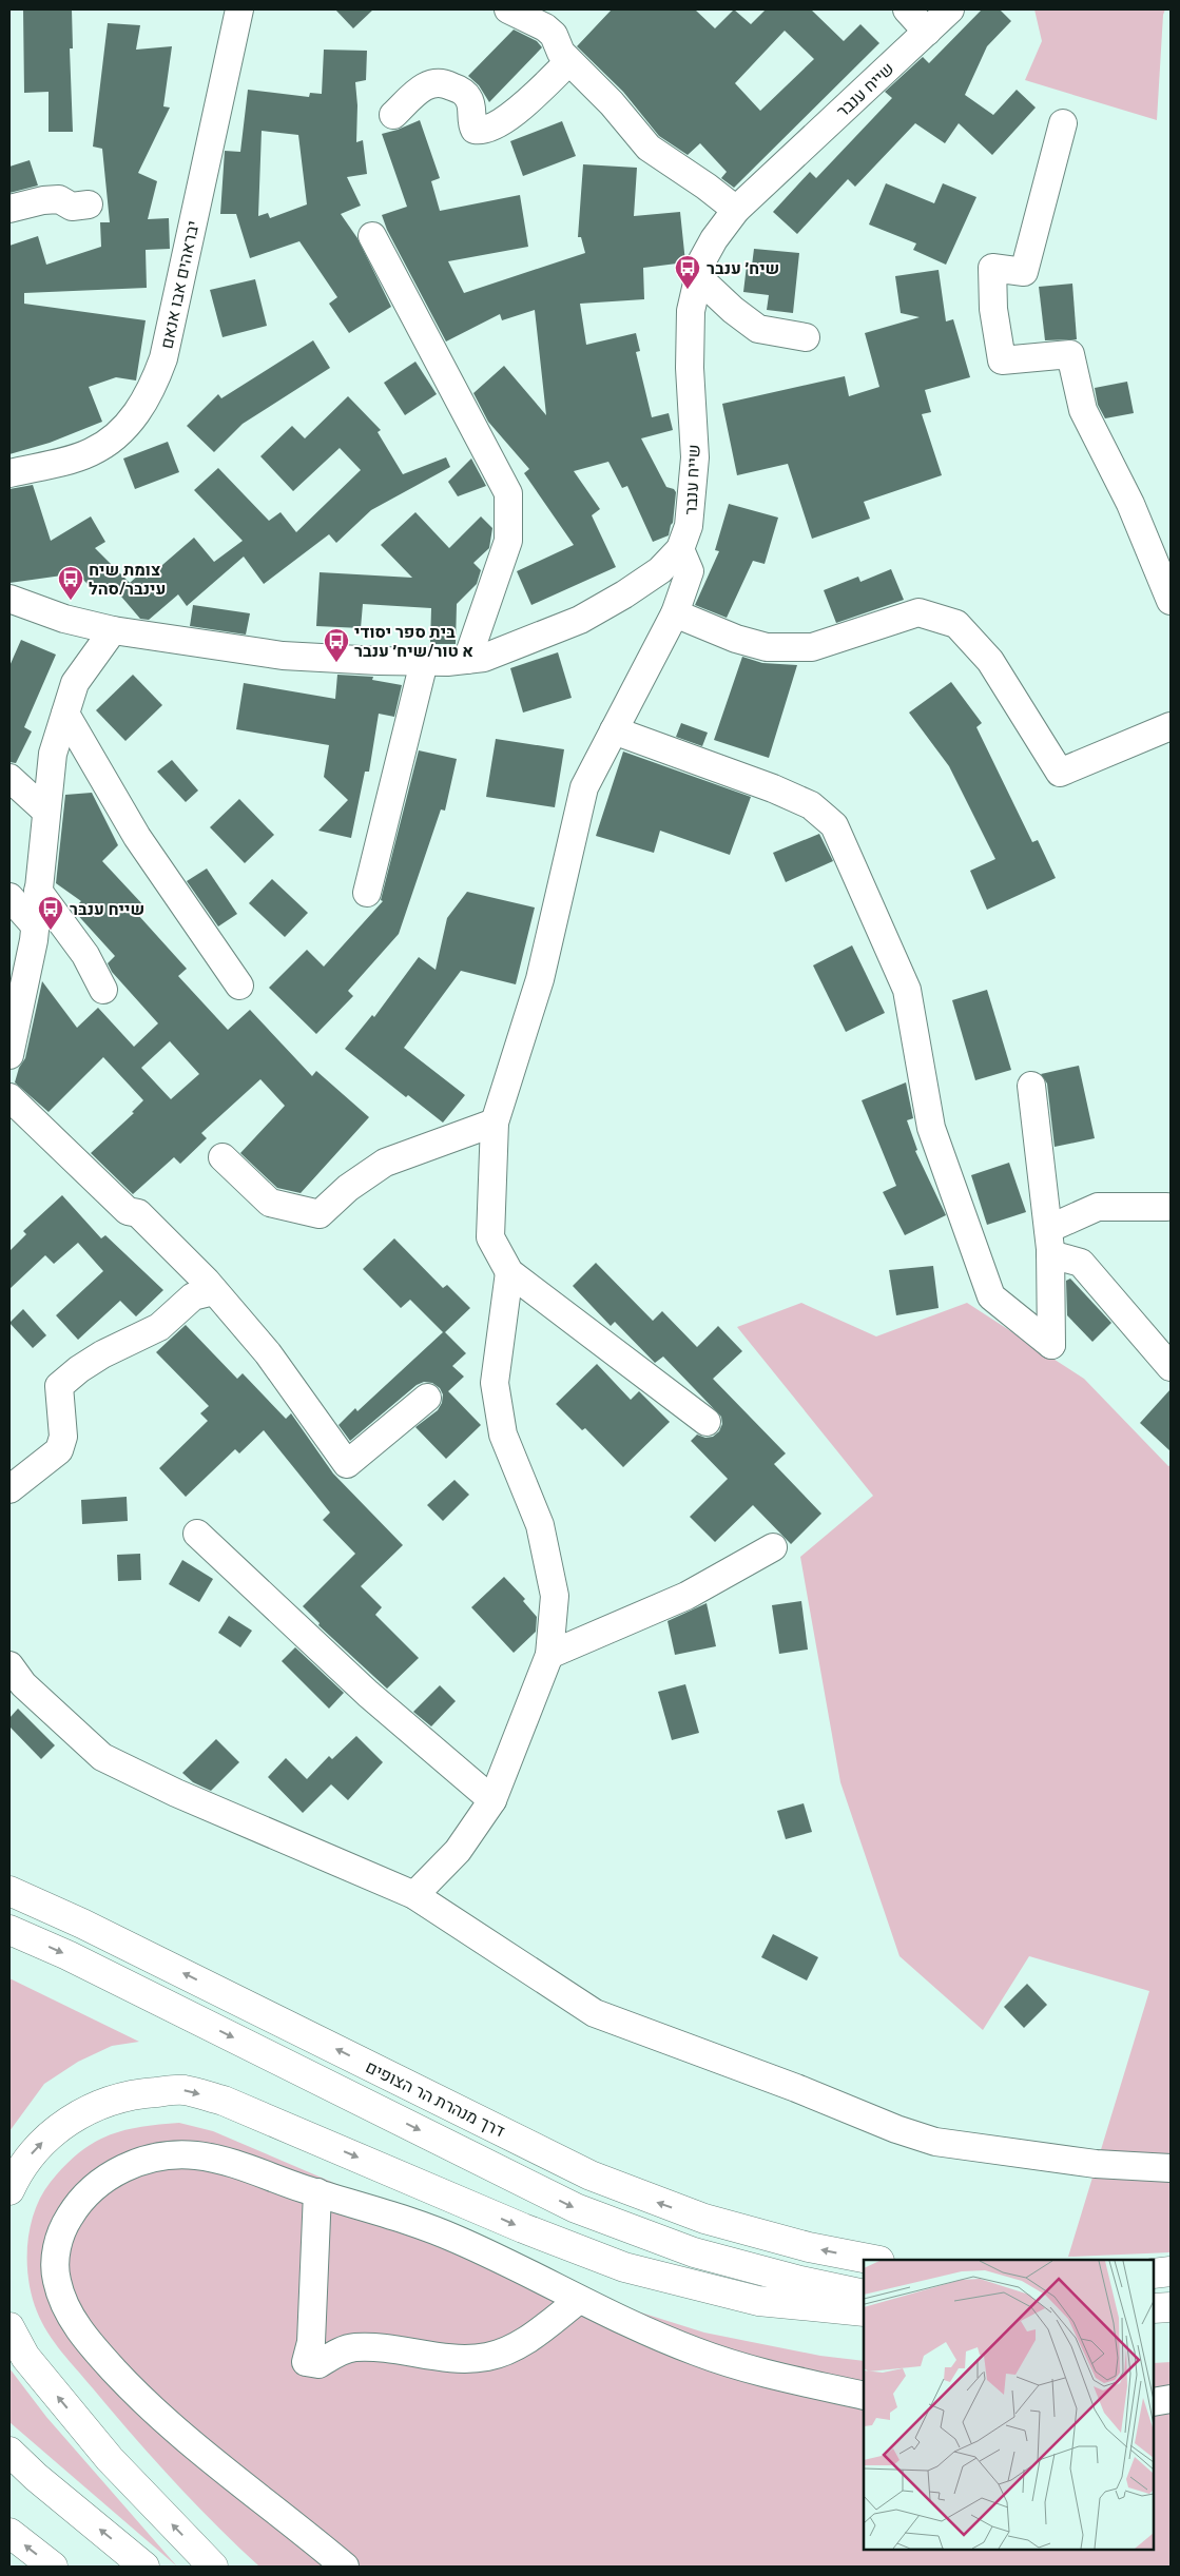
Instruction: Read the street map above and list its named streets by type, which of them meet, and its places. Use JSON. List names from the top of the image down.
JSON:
{
  "streets": {
    "main road": ["דרך מנהרת הר הצופים"],
    "street": ["שייח ענבר", "יבראהים אבו אנאם"]
  },
  "places": {
    "bus stop": [
      "שיח׳ ענבר",
      "צומת שיח עינבר/סהל",
      "בית ספר יסודי א טור/שיח׳ ענבר",
      "שייח ענבר"
    ]
  }
}
